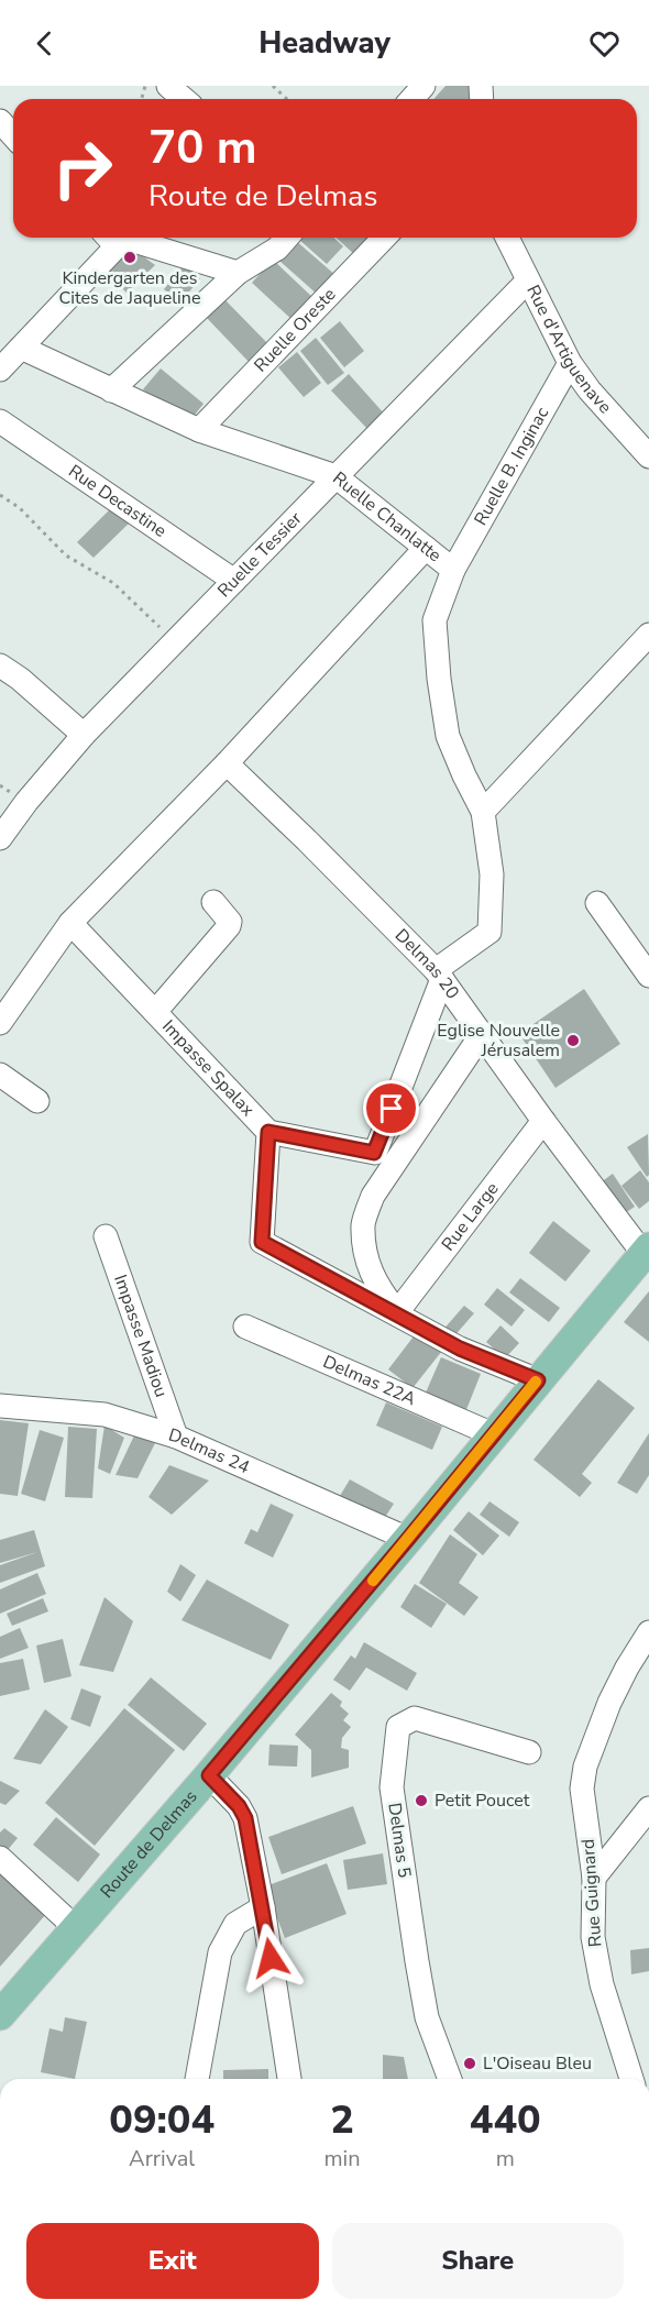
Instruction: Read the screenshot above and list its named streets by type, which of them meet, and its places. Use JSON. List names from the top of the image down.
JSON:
{
  "streets": {
    "main road": ["Route de Delmas"],
    "street": [
      "Ruelle Oreste",
      "Rue d'Artiguenave",
      "Ruelle B. Inginac",
      "Rue Decastine",
      "Ruelle Chanlatte",
      "Ruelle Tessier",
      "Delmas 20",
      "Impasse Spalax",
      "Rue Large",
      "Impasse Madiou",
      "Delmas 22A",
      "Delmas 24",
      "Delmas 5",
      "Rue Guignard"
    ]
  },
  "crossings": [
    ["Ruelle Oreste", "Ruelle Chanlatte"],
    ["Rue d'Artiguenave", "Ruelle B. Inginac"],
    ["Rue d'Artiguenave", "Ruelle Tessier"],
    ["Ruelle B. Inginac", "Ruelle Chanlatte"],
    ["Rue Decastine", "Ruelle Tessier"],
    ["Ruelle Chanlatte", "Ruelle Tessier"],
    ["Ruelle Chanlatte", "Delmas 20"],
    ["Delmas 20", "Rue Large"],
    ["Delmas 20", "Route de Delmas"],
    ["Impasse Spalax", "Rue Large"],
    ["Impasse Madiou", "Delmas 24"],
    ["Delmas 22A", "Route de Delmas"],
    ["Delmas 24", "Route de Delmas"]
  ],
  "places": [
    "Kindergarten des Cites de Jaqueline",
    "Eglise Nouvelle Jérusalem",
    "Petit Poucet",
    "L'Oiseau Bleu"
  ],
  "page": {
    "header": "Headway",
    "turn": ["70 m", "Route de Delmas"],
    "eta": [
      "09:04",
      "Arrival",
      "2",
      "min",
      "440",
      "m"
    ],
    "buttons": ["Exit", "Share"]
  }
}
